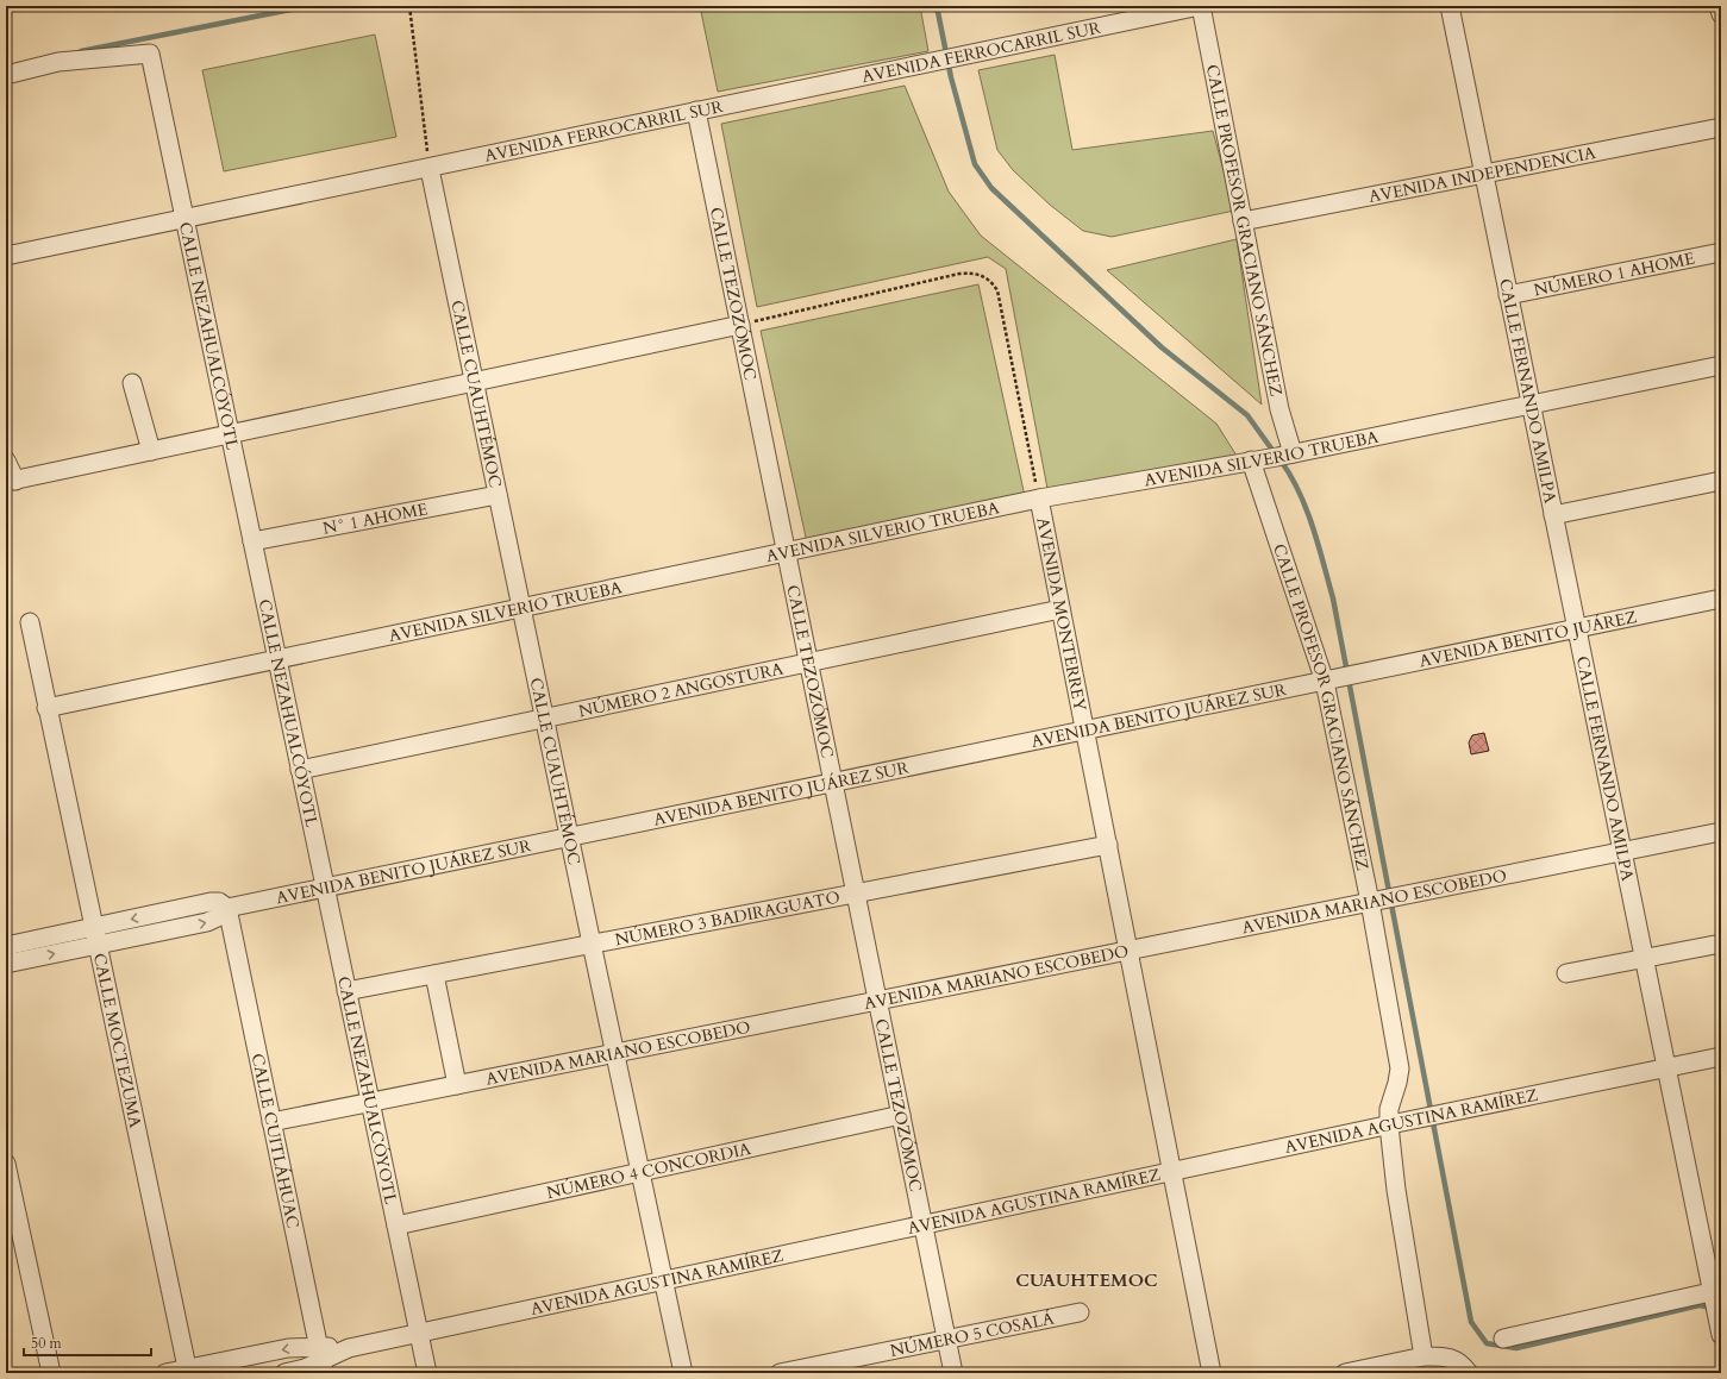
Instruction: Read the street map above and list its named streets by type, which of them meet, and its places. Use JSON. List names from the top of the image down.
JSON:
{
  "streets": {
    "street": [
      "AVENIDA FERROCARRIL SUR",
      "AVENIDA INDEPENDENCIA",
      "CALLE PROFESOR GRACIANO SÁNCHEZ",
      "NÚMERO 1 AHOME",
      "CALLE TEZOZÓMOC",
      "CALLE NEZAHUALCÓYOTL",
      "CALLE FERNANDO AMILPA",
      "CALLE CUAUHTÉMOC",
      "AVENIDA SILVERIO TRUEBA",
      "N° 1 AHOME",
      "AVENIDA MONTERREY",
      "AVENIDA BENITO JUÁREZ",
      "NÚMERO 2 ANGOSTURA",
      "AVENIDA BENITO JUÁREZ SUR",
      "AVENIDA MARIANO ESCOBEDO",
      "NÚMERO 3 BADIRAGUATO",
      "CALLE MOCTEZUMA",
      "AVENIDA AGUSTINA RAMÍREZ",
      "CALLE CUITLÁHUAC",
      "NÚMERO 4 CONCORDIA",
      "NÚMERO 5 COSALÁ"
    ]
  },
  "crossings": [
    ["AVENIDA FERROCARRIL SUR", "CALLE PROFESOR GRACIANO SÁNCHEZ"],
    ["AVENIDA FERROCARRIL SUR", "CALLE TEZOZÓMOC"],
    ["AVENIDA FERROCARRIL SUR", "CALLE NEZAHUALCÓYOTL"],
    ["AVENIDA FERROCARRIL SUR", "CALLE CUAUHTÉMOC"],
    ["AVENIDA INDEPENDENCIA", "CALLE PROFESOR GRACIANO SÁNCHEZ"],
    ["AVENIDA INDEPENDENCIA", "CALLE FERNANDO AMILPA"],
    ["CALLE PROFESOR GRACIANO SÁNCHEZ", "AVENIDA SILVERIO TRUEBA"],
    ["CALLE PROFESOR GRACIANO SÁNCHEZ", "AVENIDA BENITO JUÁREZ"],
    ["CALLE PROFESOR GRACIANO SÁNCHEZ", "AVENIDA BENITO JUÁREZ SUR"],
    ["CALLE PROFESOR GRACIANO SÁNCHEZ", "AVENIDA MARIANO ESCOBEDO"],
    ["CALLE PROFESOR GRACIANO SÁNCHEZ", "AVENIDA AGUSTINA RAMÍREZ"],
    ["NÚMERO 1 AHOME", "CALLE FERNANDO AMILPA"],
    ["CALLE TEZOZÓMOC", "AVENIDA SILVERIO TRUEBA"],
    ["CALLE TEZOZÓMOC", "NÚMERO 2 ANGOSTURA"],
    ["CALLE TEZOZÓMOC", "AVENIDA BENITO JUÁREZ SUR"],
    ["CALLE TEZOZÓMOC", "AVENIDA MARIANO ESCOBEDO"],
    ["CALLE TEZOZÓMOC", "NÚMERO 3 BADIRAGUATO"],
    ["CALLE TEZOZÓMOC", "AVENIDA AGUSTINA RAMÍREZ"],
    ["CALLE TEZOZÓMOC", "NÚMERO 4 CONCORDIA"],
    ["CALLE TEZOZÓMOC", "NÚMERO 5 COSALÁ"],
    ["CALLE NEZAHUALCÓYOTL", "AVENIDA SILVERIO TRUEBA"],
    ["CALLE NEZAHUALCÓYOTL", "N° 1 AHOME"],
    ["CALLE NEZAHUALCÓYOTL", "NÚMERO 2 ANGOSTURA"],
    ["CALLE NEZAHUALCÓYOTL", "AVENIDA BENITO JUÁREZ SUR"],
    ["CALLE NEZAHUALCÓYOTL", "AVENIDA MARIANO ESCOBEDO"],
    ["CALLE NEZAHUALCÓYOTL", "NÚMERO 3 BADIRAGUATO"],
    ["CALLE NEZAHUALCÓYOTL", "AVENIDA AGUSTINA RAMÍREZ"],
    ["CALLE NEZAHUALCÓYOTL", "NÚMERO 4 CONCORDIA"],
    ["CALLE FERNANDO AMILPA", "AVENIDA SILVERIO TRUEBA"],
    ["CALLE FERNANDO AMILPA", "AVENIDA BENITO JUÁREZ"],
    ["CALLE FERNANDO AMILPA", "AVENIDA MARIANO ESCOBEDO"],
    ["CALLE FERNANDO AMILPA", "AVENIDA AGUSTINA RAMÍREZ"],
    ["CALLE CUAUHTÉMOC", "AVENIDA SILVERIO TRUEBA"],
    ["CALLE CUAUHTÉMOC", "N° 1 AHOME"],
    ["CALLE CUAUHTÉMOC", "NÚMERO 2 ANGOSTURA"],
    ["CALLE CUAUHTÉMOC", "AVENIDA BENITO JUÁREZ SUR"],
    ["CALLE CUAUHTÉMOC", "AVENIDA MARIANO ESCOBEDO"],
    ["CALLE CUAUHTÉMOC", "NÚMERO 3 BADIRAGUATO"],
    ["CALLE CUAUHTÉMOC", "AVENIDA AGUSTINA RAMÍREZ"],
    ["CALLE CUAUHTÉMOC", "NÚMERO 4 CONCORDIA"],
    ["AVENIDA SILVERIO TRUEBA", "AVENIDA MONTERREY"],
    ["AVENIDA SILVERIO TRUEBA", "CALLE MOCTEZUMA"],
    ["AVENIDA MONTERREY", "NÚMERO 2 ANGOSTURA"],
    ["AVENIDA MONTERREY", "AVENIDA BENITO JUÁREZ SUR"],
    ["AVENIDA MONTERREY", "AVENIDA MARIANO ESCOBEDO"],
    ["AVENIDA MONTERREY", "NÚMERO 3 BADIRAGUATO"],
    ["AVENIDA MONTERREY", "AVENIDA AGUSTINA RAMÍREZ"],
    ["AVENIDA BENITO JUÁREZ", "AVENIDA BENITO JUÁREZ SUR"],
    ["AVENIDA BENITO JUÁREZ SUR", "CALLE CUITLÁHUAC"],
    ["AVENIDA MARIANO ESCOBEDO", "CALLE CUITLÁHUAC"],
    ["CALLE MOCTEZUMA", "AVENIDA AGUSTINA RAMÍREZ"],
    ["AVENIDA AGUSTINA RAMÍREZ", "CALLE CUITLÁHUAC"]
  ],
  "districts": ["CUAUHTEMOC"],
  "scale_bar": "50 m"
}
